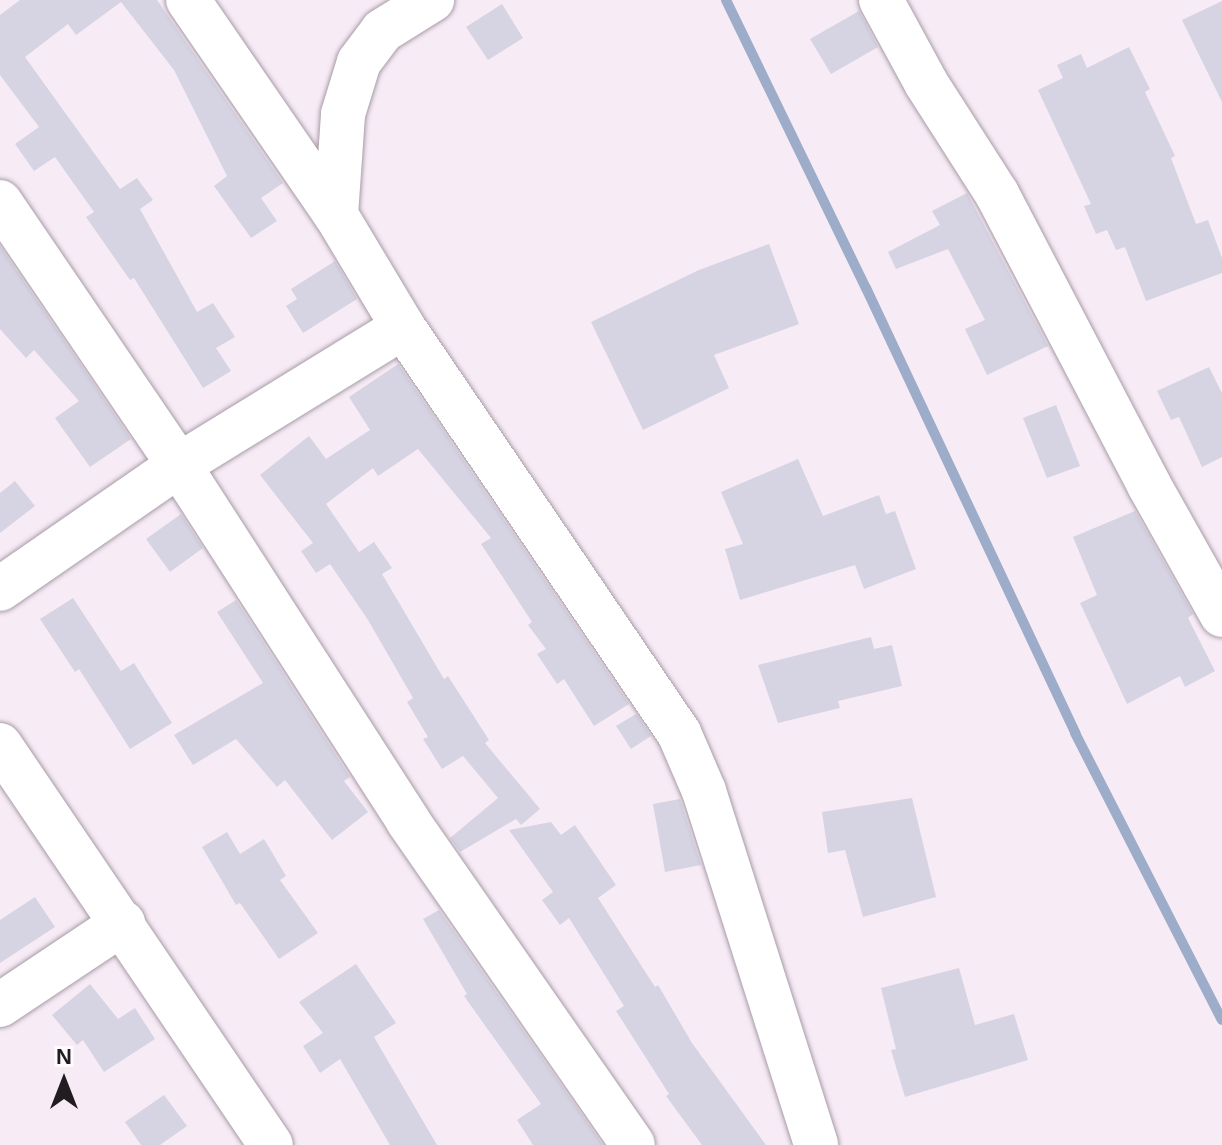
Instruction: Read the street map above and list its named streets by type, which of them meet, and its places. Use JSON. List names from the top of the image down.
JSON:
{
  "north": "top"
}
